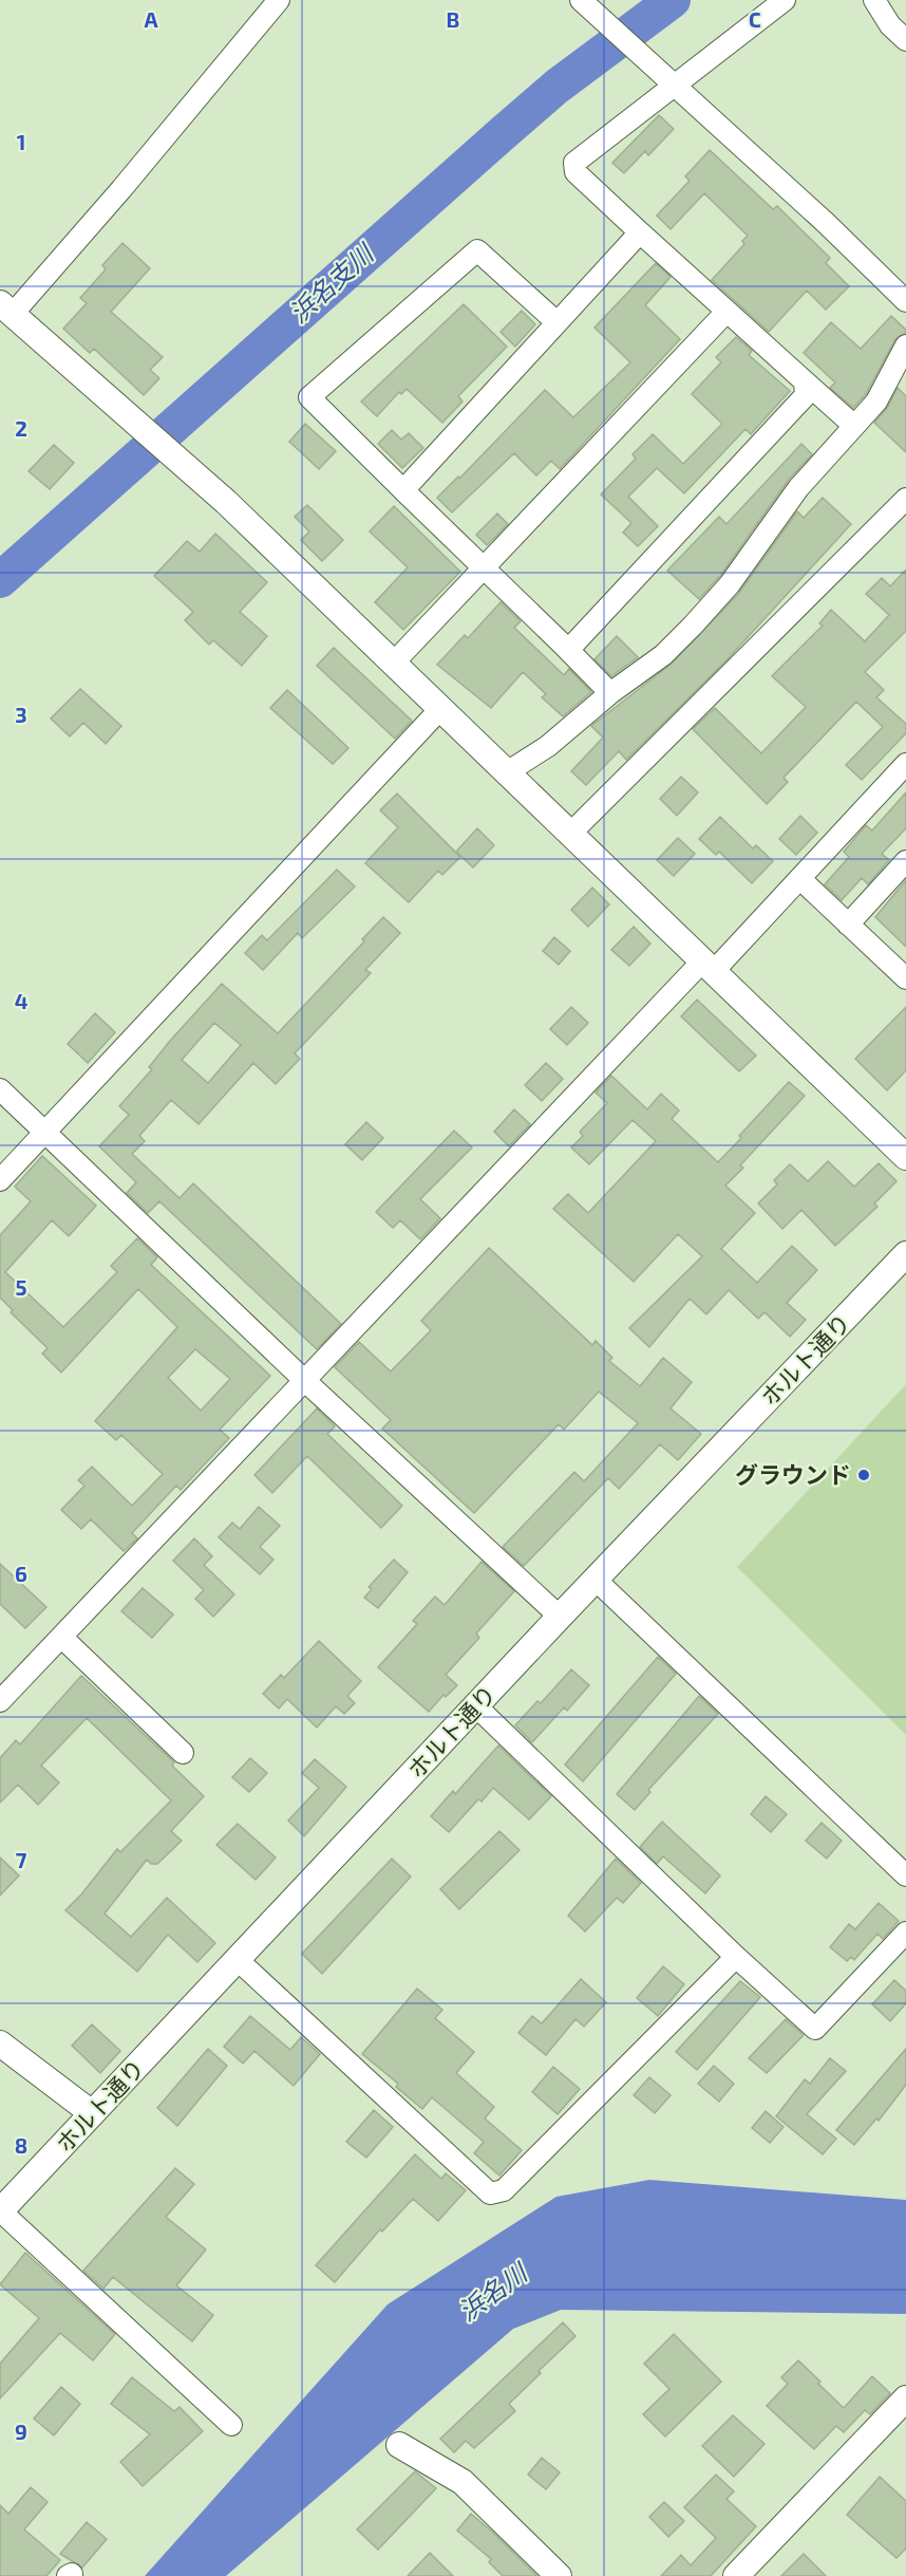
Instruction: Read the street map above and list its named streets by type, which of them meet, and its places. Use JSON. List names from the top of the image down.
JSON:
{
  "streets": {
    "street": ["ホルト通り"]
  },
  "water": ["浜名支川", "浜名川"],
  "places": ["グラウンド"],
  "grid": {
    "columns": ["A", "B", "C"],
    "rows": [
      "1",
      "2",
      "3",
      "4",
      "5",
      "6",
      "7",
      "8",
      "9"
    ]
  }
}
